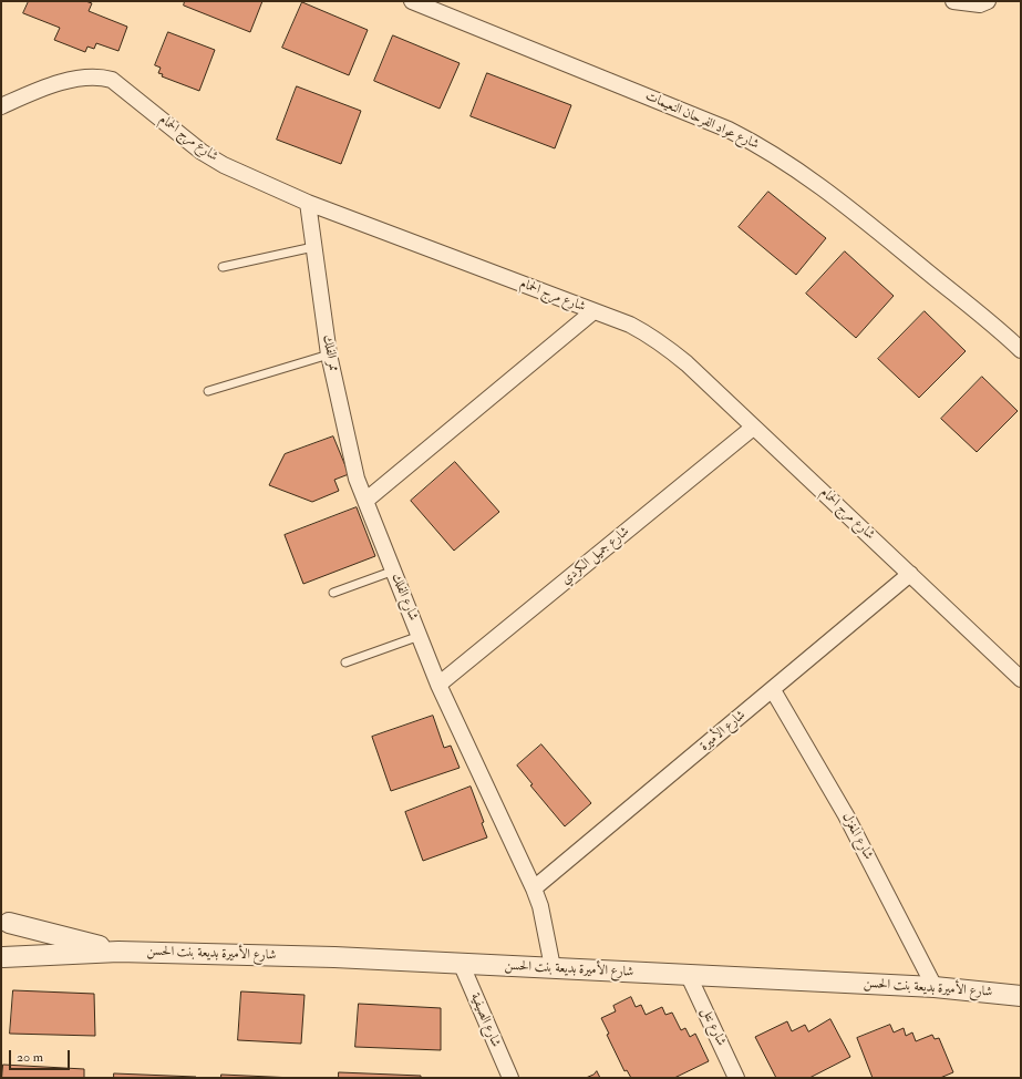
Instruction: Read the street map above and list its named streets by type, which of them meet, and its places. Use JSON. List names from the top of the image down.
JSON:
{
  "streets": {
    "street": [
      "شارع عواد الفرحان النعيمات",
      "شارع مرج الحمام",
      "ممر الفلك",
      "شارع جميل الكردي",
      "شارع الفلك",
      "شارع الأميرة",
      "شارع المغزل",
      "شارع الأميرة بديعة بنت الحسن",
      "شارع الصيفية",
      "شارع نتل"
    ]
  },
  "crossings": [
    ["شارع مرج الحمام", "ممر الفلك"],
    ["شارع مرج الحمام", "شارع جميل الكردي"],
    ["شارع مرج الحمام", "شارع الأميرة"],
    ["ممر الفلك", "شارع الفلك"],
    ["شارع جميل الكردي", "شارع الفلك"],
    ["شارع الفلك", "شارع الأميرة"],
    ["شارع الفلك", "شارع الأميرة بديعة بنت الحسن"],
    ["شارع الأميرة", "شارع المغزل"],
    ["شارع المغزل", "شارع الأميرة بديعة بنت الحسن"],
    ["شارع الأميرة بديعة بنت الحسن", "شارع الصيفية"],
    ["شارع الأميرة بديعة بنت الحسن", "شارع نتل"]
  ],
  "scale_bar": "20 m"
}
